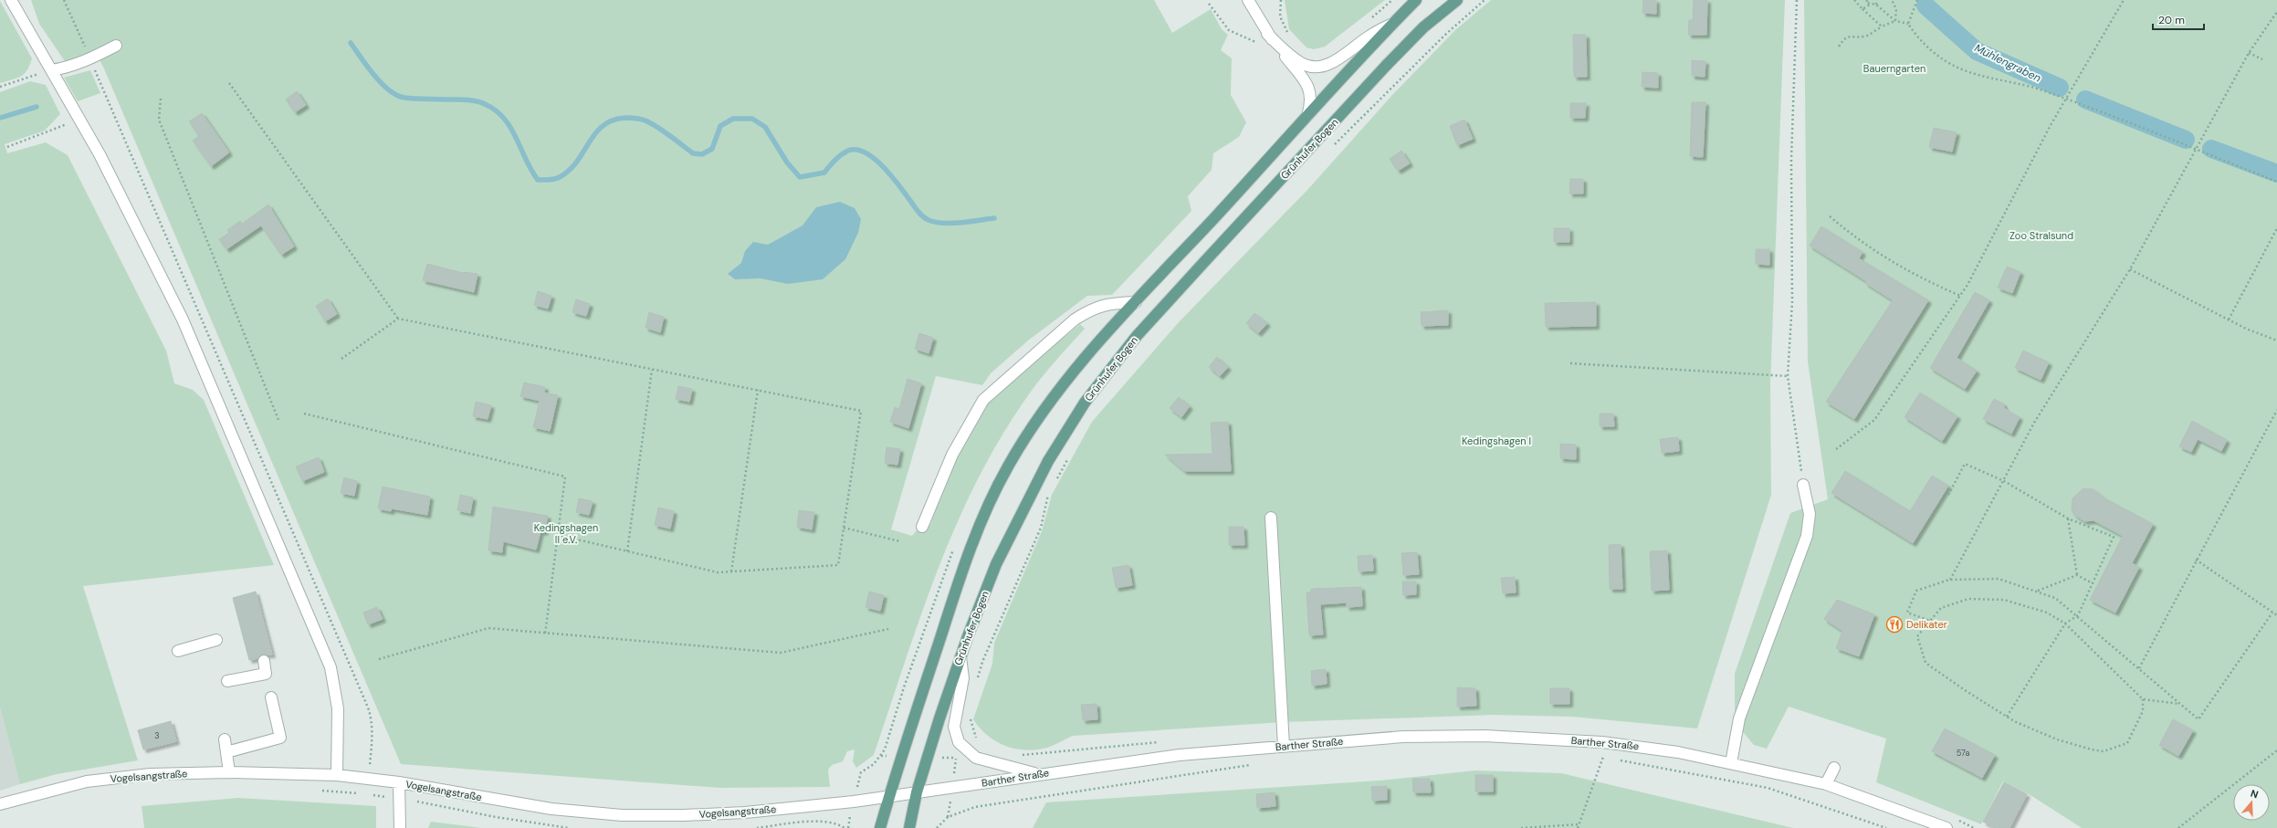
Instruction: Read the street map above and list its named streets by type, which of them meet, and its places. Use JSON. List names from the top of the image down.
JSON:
{
  "streets": {
    "main road": ["Grünhufer Bogen"],
    "street": ["Barther Straße", "Vogelsangstraße"]
  },
  "crossings": [
    ["Grünhufer Bogen", "Barther Straße"],
    ["Barther Straße", "Vogelsangstraße"]
  ],
  "water": ["Mühlengraben"],
  "parks": [
    "Bauerngarten",
    "Zoo Stralsund",
    "Kedingshagen I",
    "Kedingshagen II e.V."
  ],
  "places": {
    "restaurant": ["Delikater"]
  },
  "house_numbers": ["3", "57a"],
  "scale_bar": "20 m",
  "north": "top"
}
